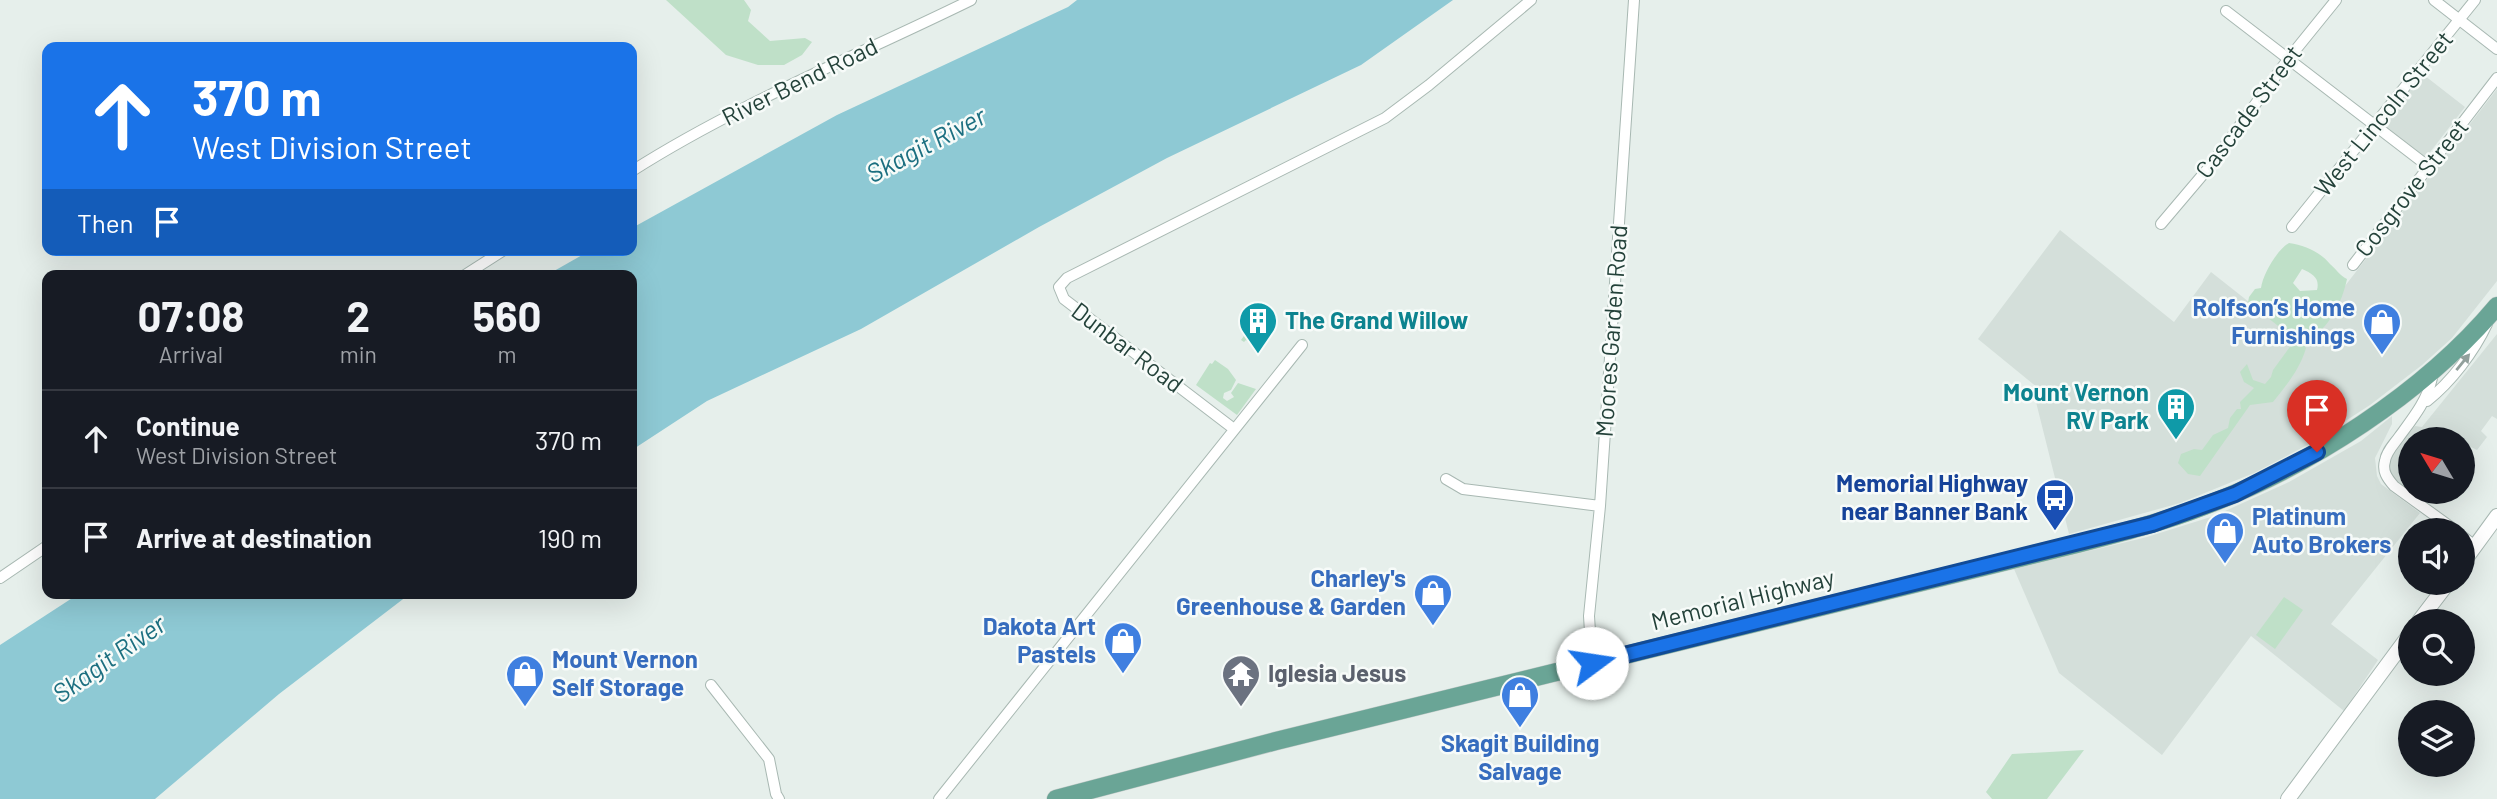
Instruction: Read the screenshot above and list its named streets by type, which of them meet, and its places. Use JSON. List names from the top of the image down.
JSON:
{
  "streets": {
    "main road": ["Memorial Highway"],
    "street": [
      "River Bend Road",
      "Cascade Street",
      "West Lincoln Street",
      "Cosgrove Street",
      "Moores Garden Road",
      "Dunbar Road"
    ]
  },
  "crossings": [
    ["Moores Garden Road", "Memorial Highway"]
  ],
  "water": ["Skagit River"],
  "places": {
    "building": ["The Grand Willow", "Mount Vernon RV Park"],
    "shop": [
      "Rolfson’s Home Furnishings",
      "Platinum Auto Brokers",
      "Charley's Greenhouse & Garden",
      "Dakota Art Pastels",
      "Mount Vernon Self Storage",
      "Skagit Building Salvage"
    ],
    "bus stop": ["Memorial Highway near Banner Bank"],
    "temple": ["Iglesia Jesus"]
  },
  "north": "top left",
  "page": {
    "turn": ["370 m", "West Division Street"],
    "then": "Then",
    "eta": [
      "07:08",
      "Arrival",
      "2",
      "min",
      "560",
      "m"
    ],
    "list": [
      {
        "name": "Continue",
        "note": "West Division Street",
        "value": "370 m"
      },
      {
        "name": "Arrive at destination",
        "value": "190 m"
      }
    ]
  }
}
